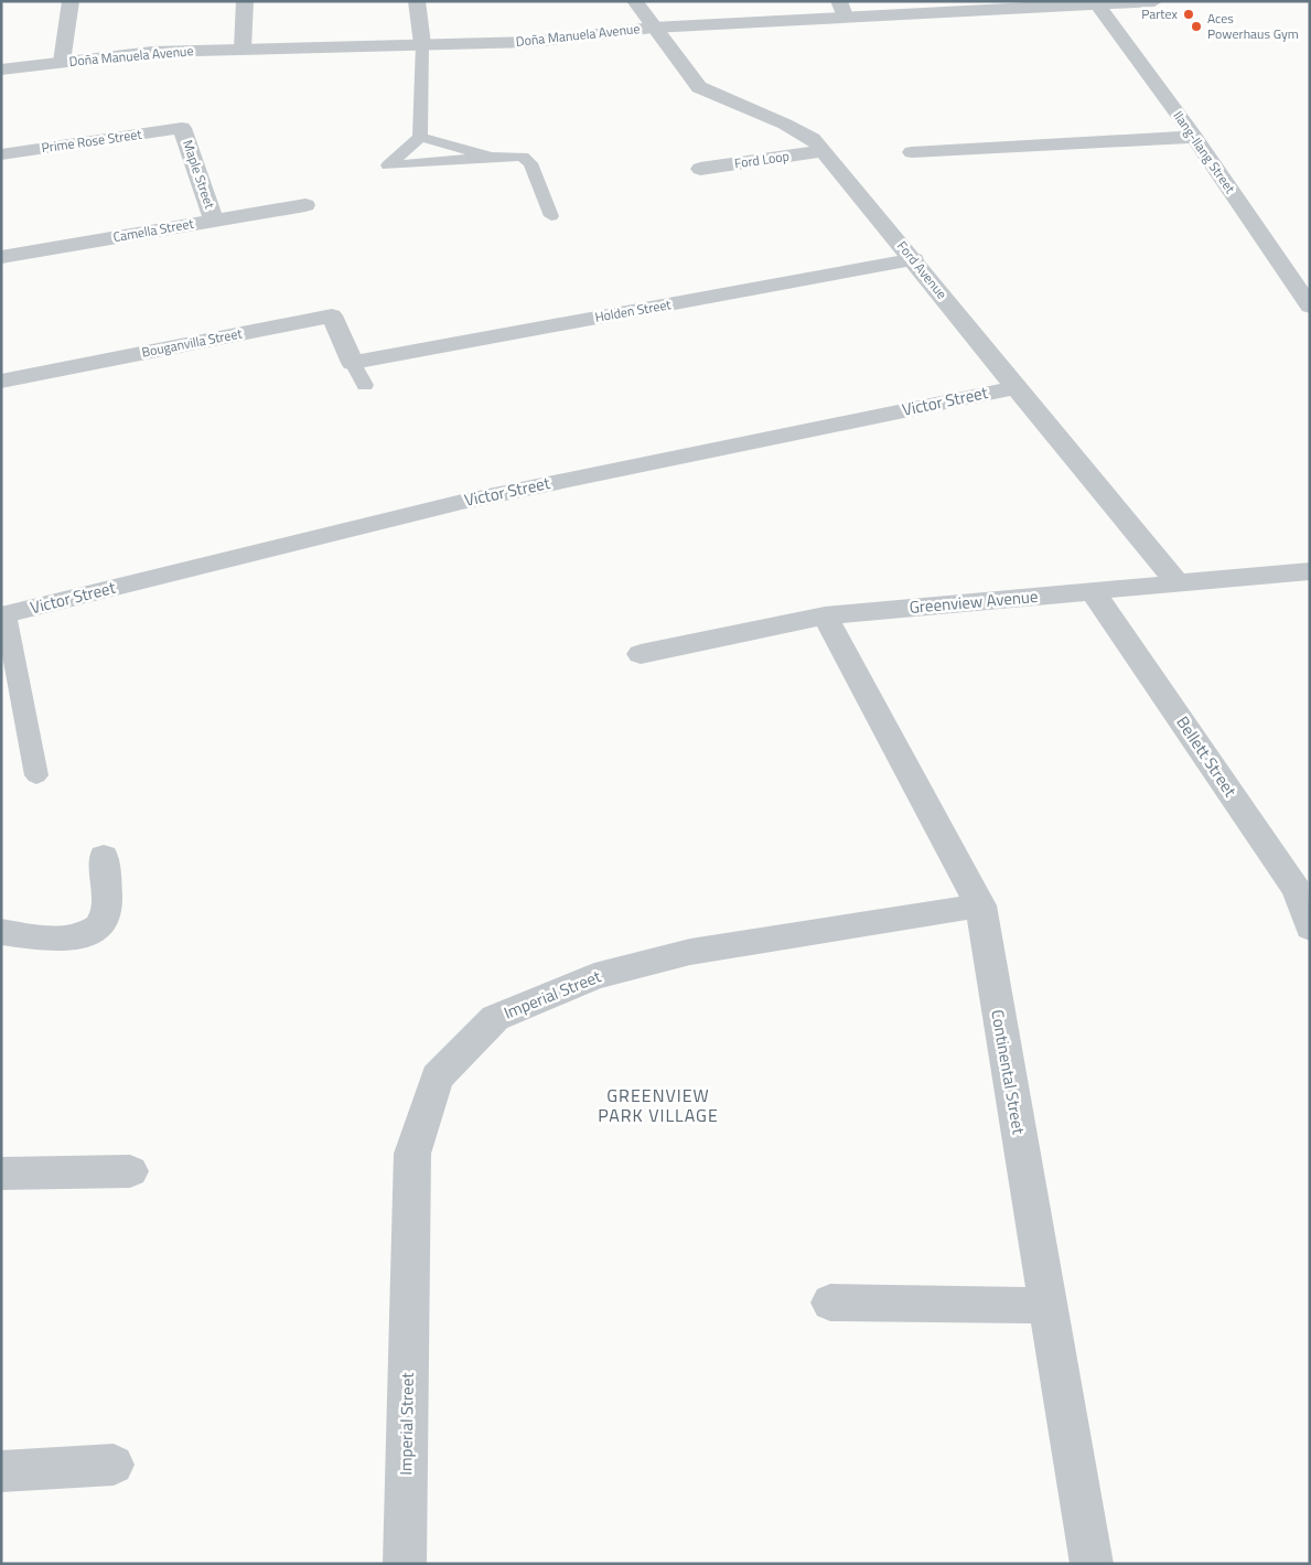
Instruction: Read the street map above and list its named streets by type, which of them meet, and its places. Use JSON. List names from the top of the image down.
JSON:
{
  "streets": {
    "street": [
      "Doña Manuela Avenue",
      "Prime Rose Street",
      "Ilang-Ilang Street",
      "Ford Loop",
      "Maple Street",
      "Camella Street",
      "Ford Avenue",
      "Holden Street",
      "Bouganvilla Street",
      "Victor Street",
      "Greenview Avenue",
      "Bellett Street",
      "Imperial Street",
      "Continental Street"
    ]
  },
  "crossings": [
    ["Doña Manuela Avenue", "Ilang-Ilang Street"],
    ["Doña Manuela Avenue", "Ford Avenue"],
    ["Prime Rose Street", "Maple Street"],
    ["Ford Loop", "Ford Avenue"],
    ["Maple Street", "Camella Street"],
    ["Ford Avenue", "Holden Street"],
    ["Ford Avenue", "Victor Street"],
    ["Ford Avenue", "Greenview Avenue"],
    ["Holden Street", "Bouganvilla Street"],
    ["Greenview Avenue", "Bellett Street"],
    ["Greenview Avenue", "Continental Street"],
    ["Imperial Street", "Continental Street"]
  ],
  "districts": ["GREENVIEW PARK VILLAGE"],
  "places": ["Partex", "Aces Powerhaus Gym"]
}
